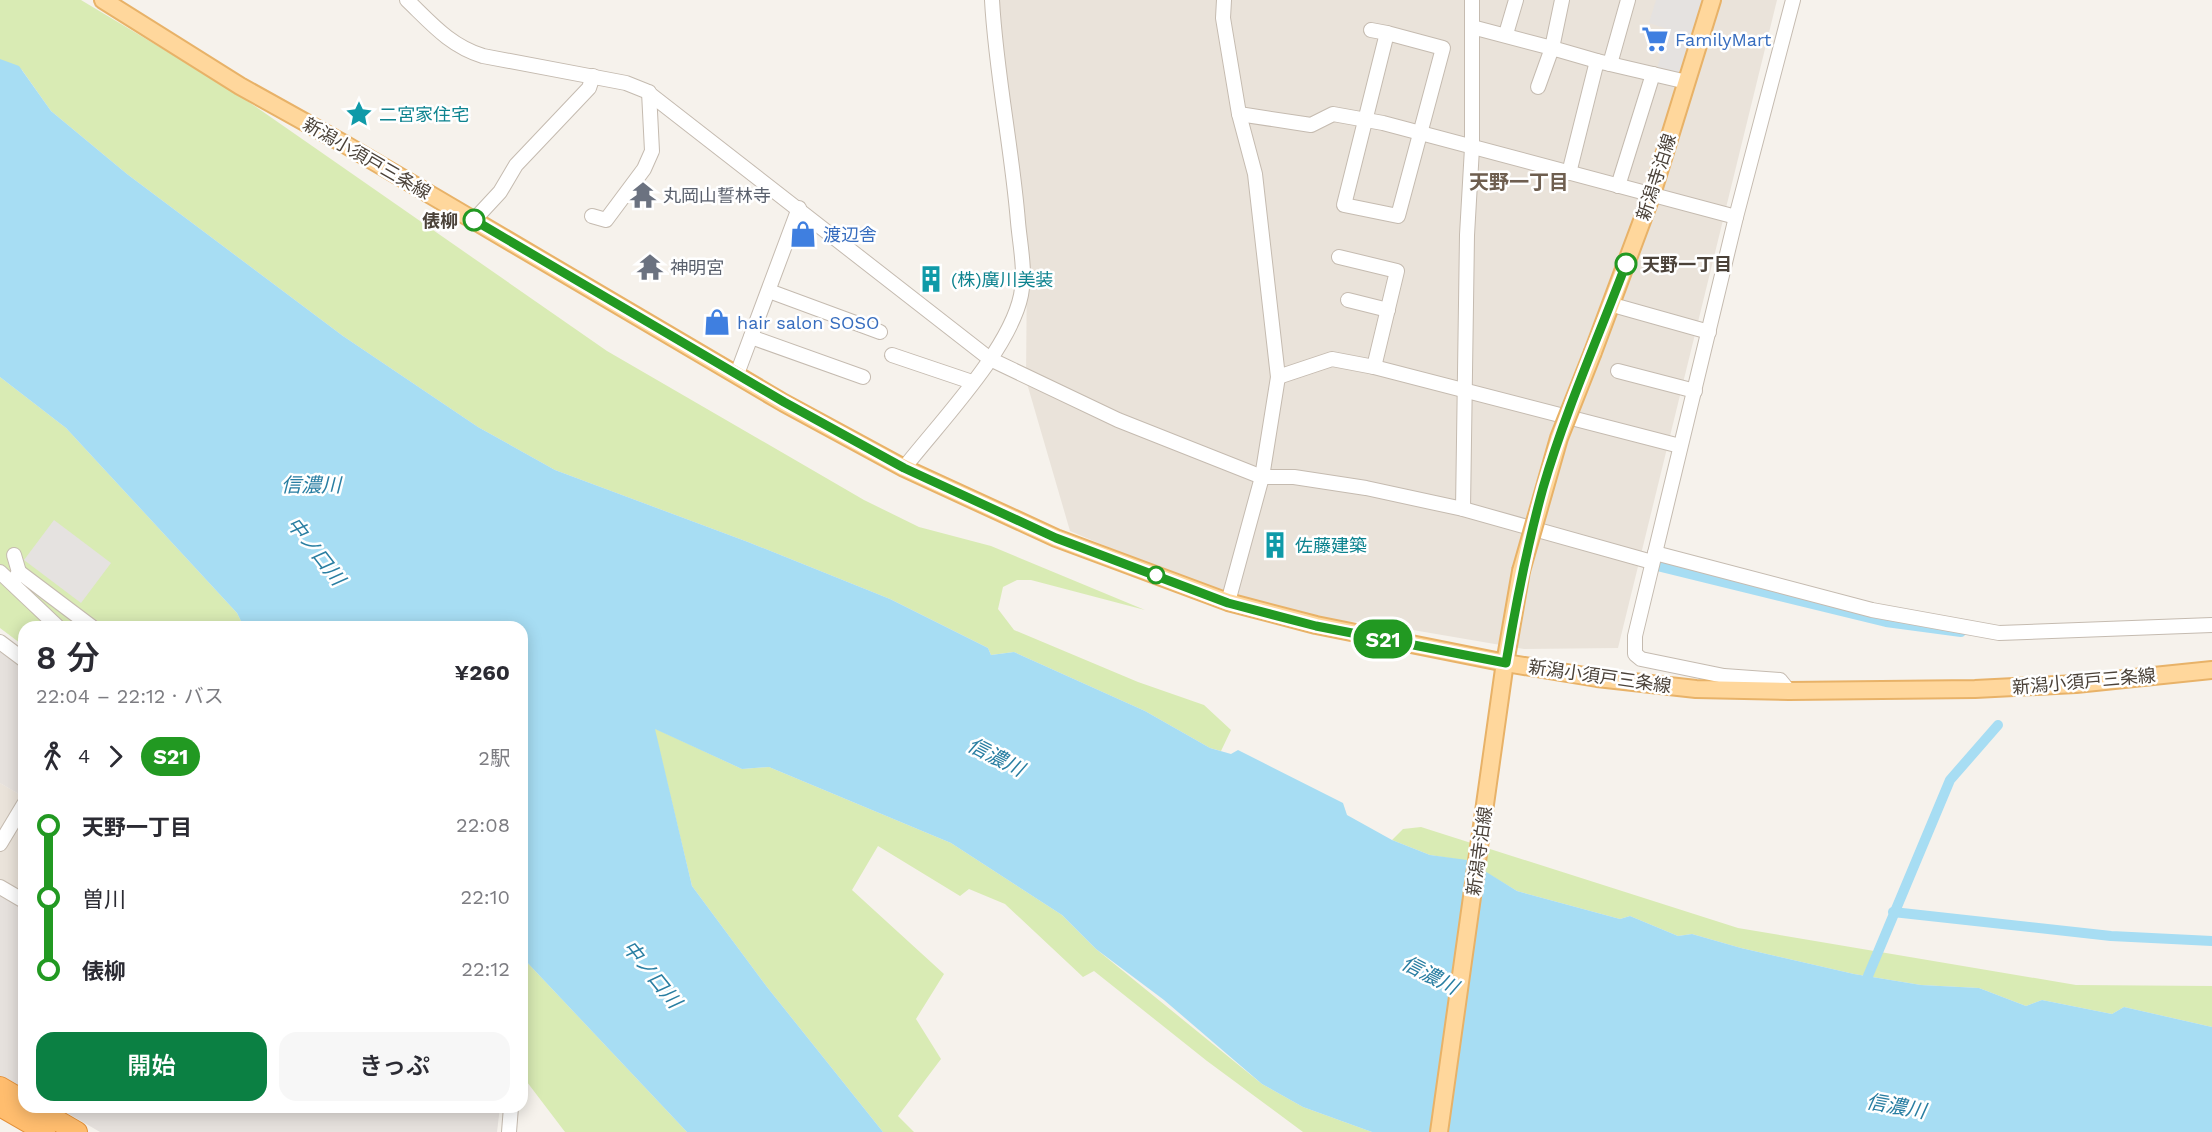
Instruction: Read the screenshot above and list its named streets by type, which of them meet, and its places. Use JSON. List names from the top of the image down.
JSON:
{
  "streets": {
    "main road": ["新潟小須戸三条線", "新潟寺泊線"]
  },
  "crossings": [
    ["新潟小須戸三条線", "新潟寺泊線"]
  ],
  "districts": ["天野一丁目"],
  "water": ["信濃川", "中ノ口川"],
  "places": {
    "supermarket": ["FamilyMart"],
    "place": ["二宮家住宅"],
    "temple": ["丸岡山誓林寺", "神明宮"],
    "other": ["俵柳", "天野一丁目"],
    "shop": ["渡辺舎", "hair salon SOSO"],
    "building": ["(株)廣川美装", "佐藤建築"]
  },
  "lines": ["bus line S21"],
  "page": {
    "on_map": "S21",
    "heading": ["8 分", "22:04 – 22:12 · バス", "¥260"],
    "legs": ["4", "S21", "2駅"],
    "list": [
      {
        "name": "天野一丁目",
        "value": "22:08"
      },
      {
        "name": "曽川",
        "value": "22:10"
      },
      {
        "name": "俵柳",
        "value": "22:12"
      }
    ],
    "buttons": ["開始", "きっぷ"]
  }
}
